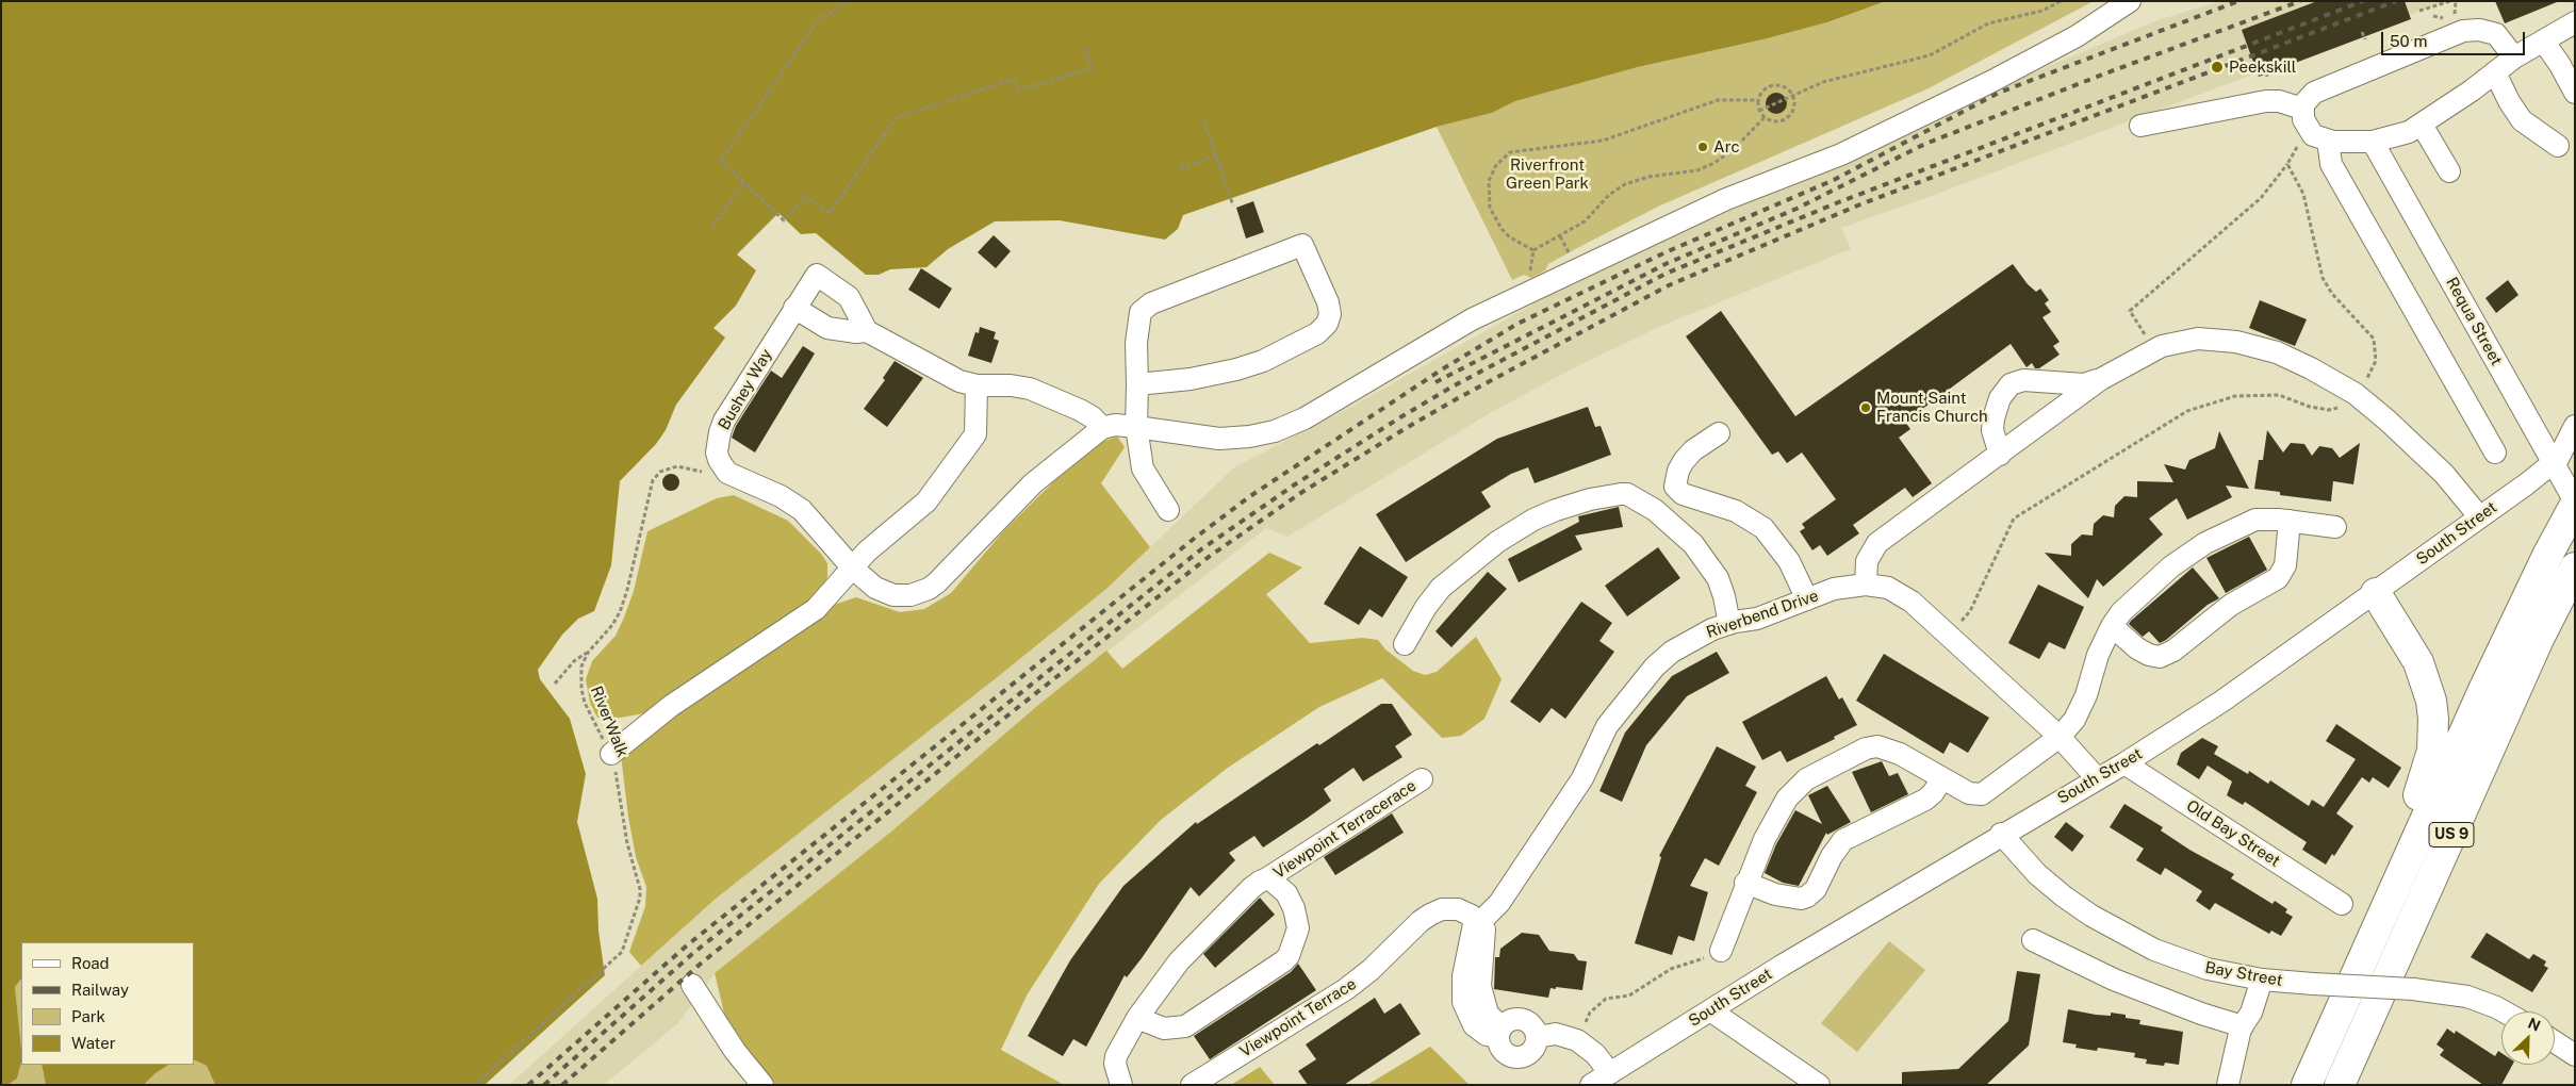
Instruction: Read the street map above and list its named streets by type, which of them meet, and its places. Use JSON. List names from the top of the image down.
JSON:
{
  "streets": {
    "highway": ["US 9"],
    "street": [
      "Requa Street",
      "Bushey Way",
      "South Street",
      "Riverbend Drive",
      "Viewpoint Terracerace",
      "Old Bay Street",
      "Bay Street",
      "Viewpoint Terrace"
    ],
    "path": ["RiverWalk"]
  },
  "crossings": [
    ["Requa Street", "South Street"],
    ["Requa Street", "US 9"],
    ["South Street", "Riverbend Drive"],
    ["South Street", "Old Bay Street"],
    ["South Street", "Bay Street"],
    ["Riverbend Drive", "Viewpoint Terrace"]
  ],
  "parks": ["Riverfront Green Park"],
  "places": ["Peekskill", "Arc", "Mount Saint Francis Church"],
  "legend": [
    "Road",
    "Railway",
    "Park",
    "Water"
  ],
  "scale_bar": "50 m",
  "north": "top right"
}
